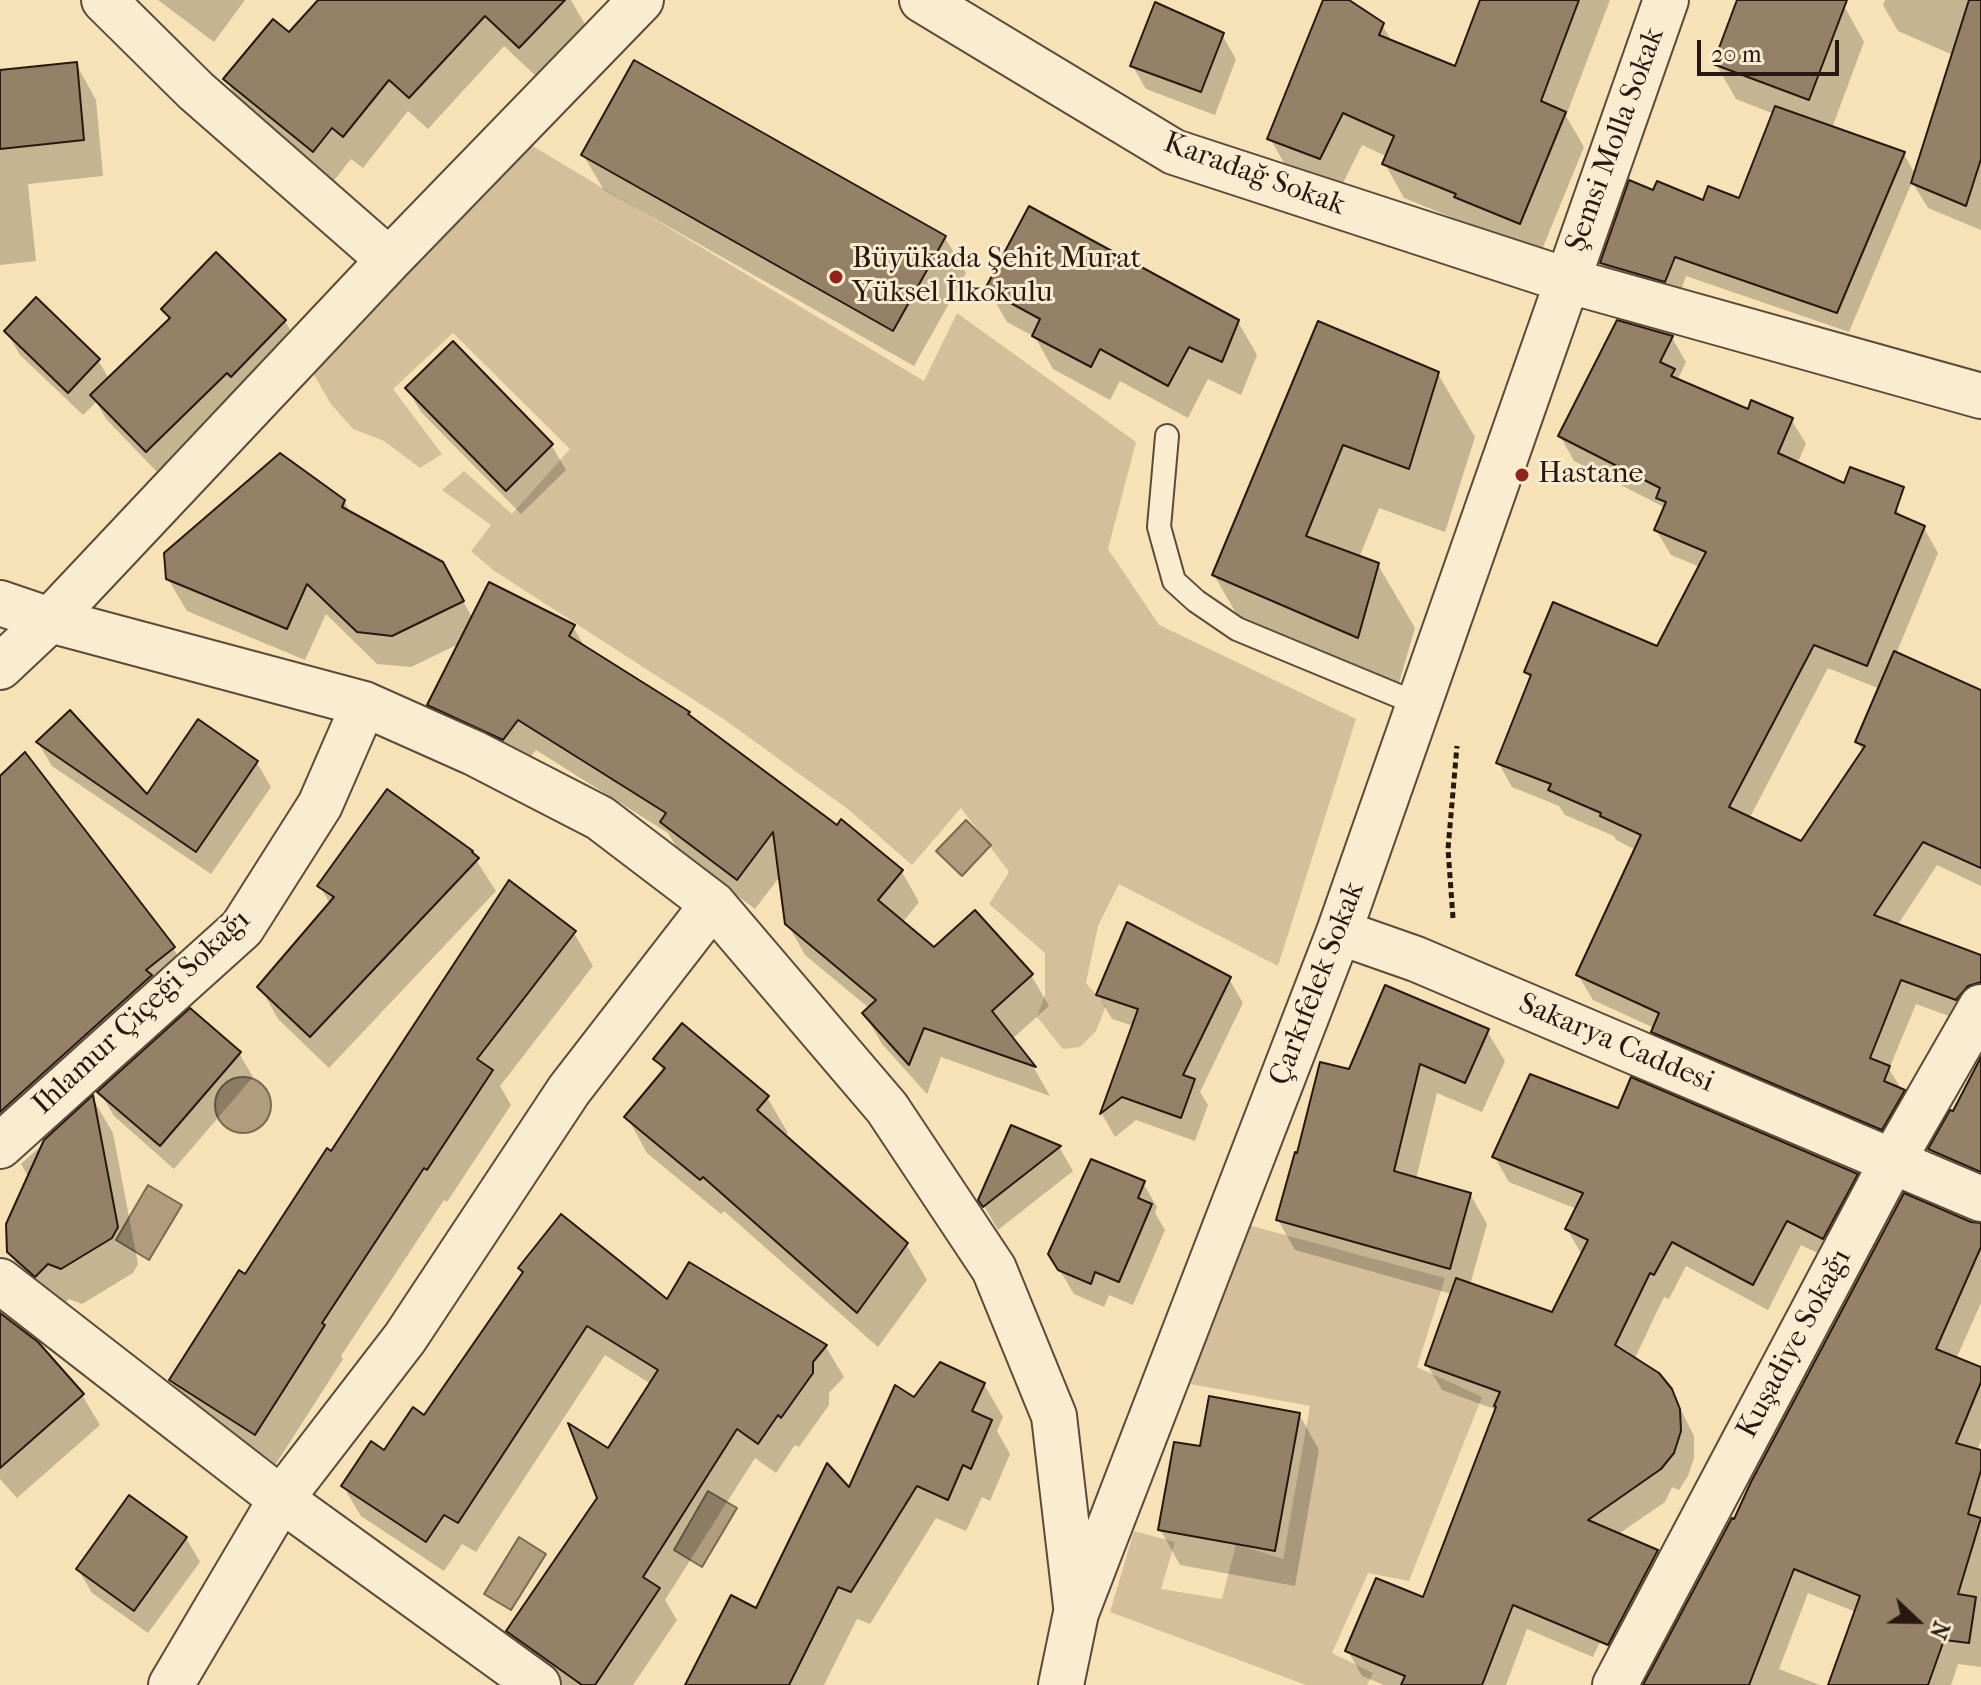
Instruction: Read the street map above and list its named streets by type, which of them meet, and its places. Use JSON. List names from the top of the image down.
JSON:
{
  "streets": {
    "street": [
      "Şemsi Molla Sokak",
      "Karadağ Sokak",
      "Çarkıfelek Sokak",
      "Ihlamur Çiçeği Sokağı",
      "Sakarya Caddesi",
      "Kuşadiye Sokağı"
    ]
  },
  "crossings": [
    ["Şemsi Molla Sokak", "Karadağ Sokak"],
    ["Şemsi Molla Sokak", "Çarkıfelek Sokak"],
    ["Karadağ Sokak", "Çarkıfelek Sokak"],
    ["Çarkıfelek Sokak", "Sakarya Caddesi"],
    ["Sakarya Caddesi", "Kuşadiye Sokağı"]
  ],
  "places": ["Büyükada Şehit Murat Yüksel İlkokulu", "Hastane"],
  "scale_bar": "20 m",
  "north": "right"
}
